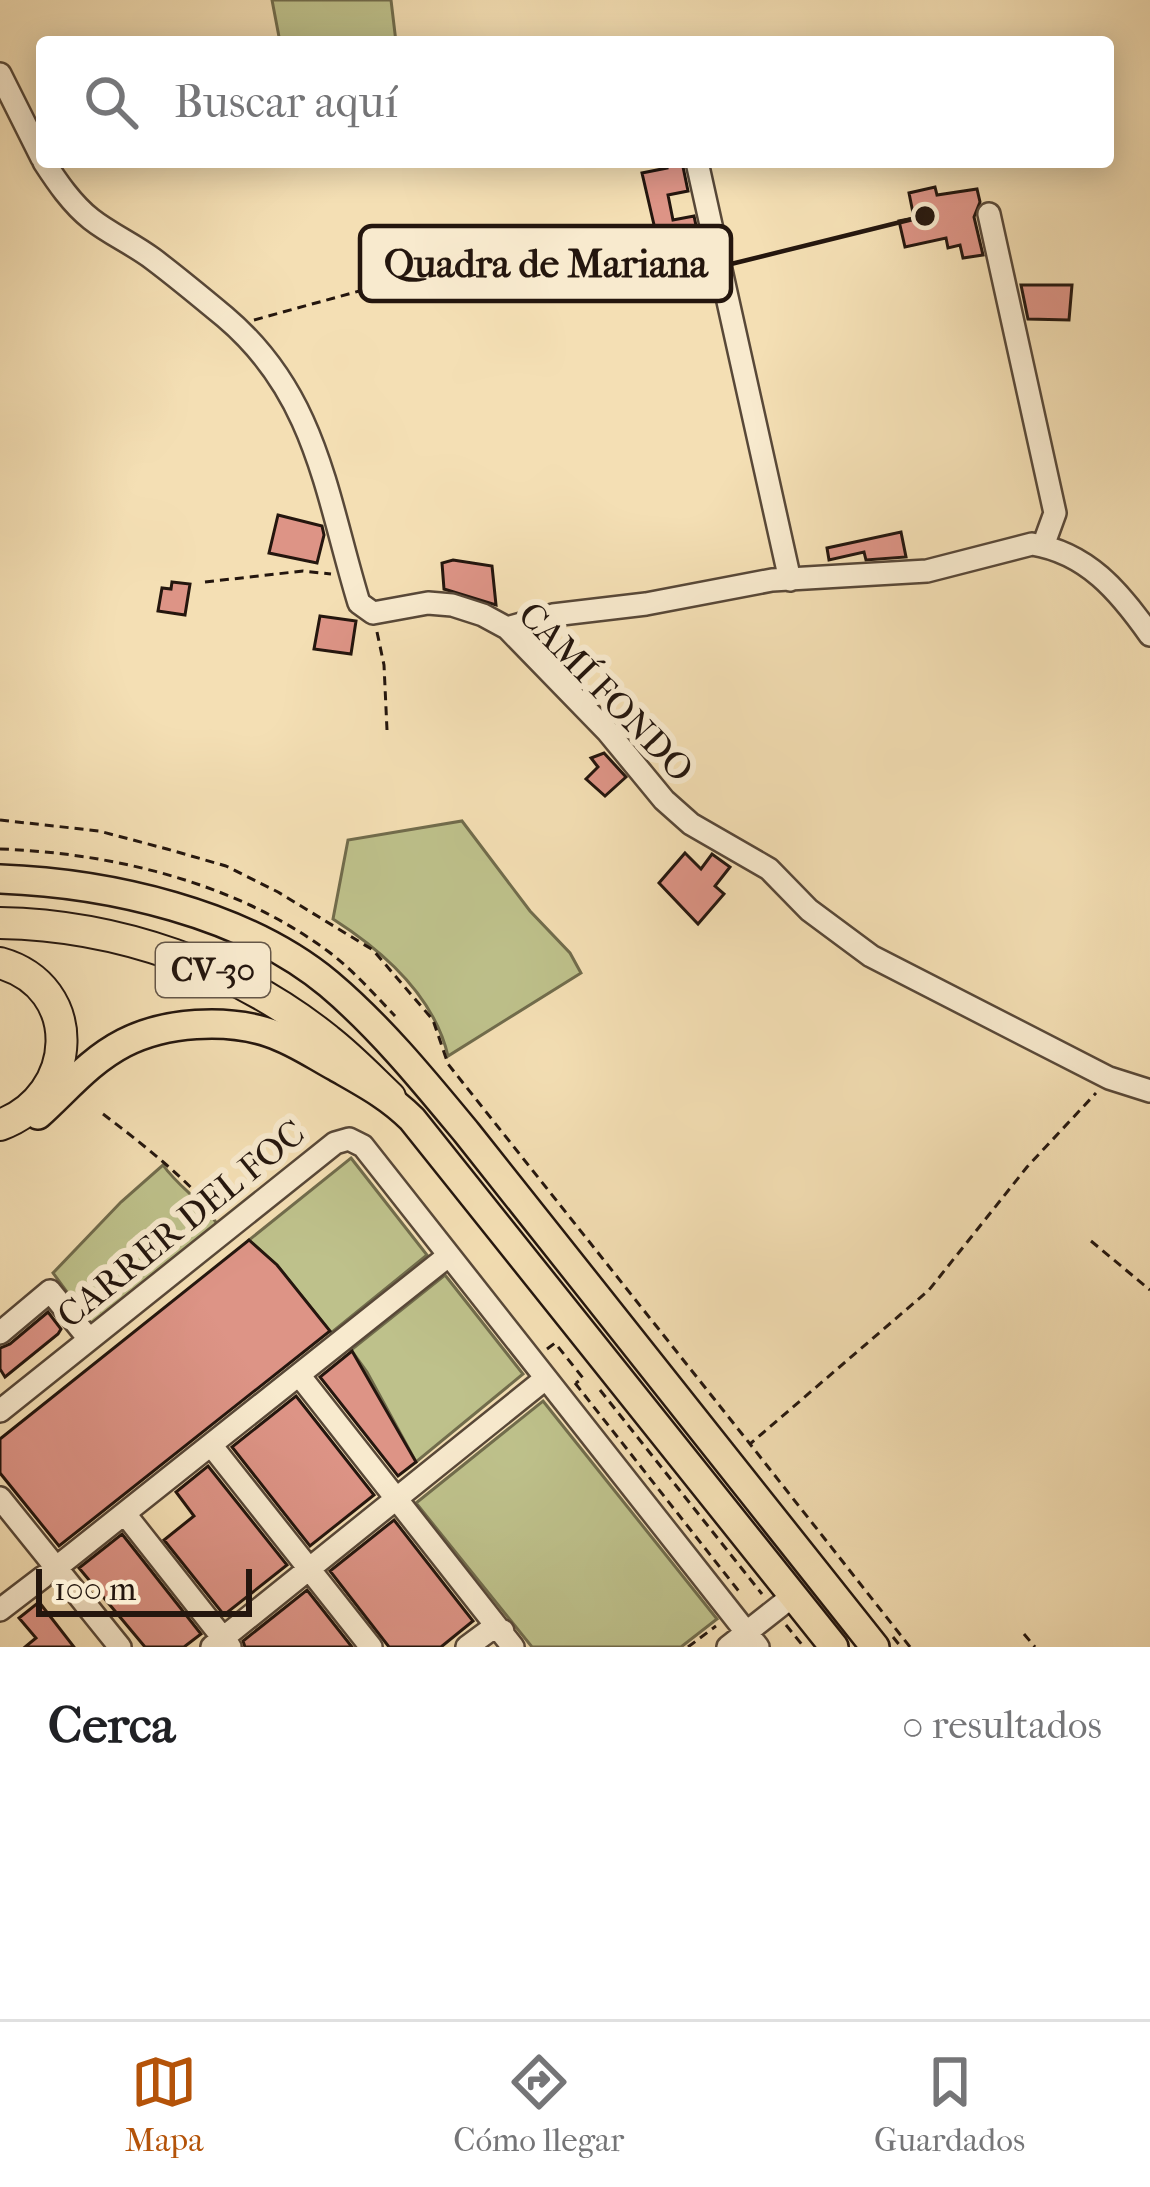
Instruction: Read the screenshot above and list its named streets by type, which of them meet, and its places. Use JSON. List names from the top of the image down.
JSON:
{
  "streets": {
    "highway": ["CV-30"],
    "street": ["CAMÍ FONDO", "CARRER DEL FOC"]
  },
  "places": ["Quadra de Mariana"],
  "scale_bar": "100 m",
  "page": {
    "search": "Buscar aquí",
    "scale": "100 m",
    "heading": ["Cerca", "0 resultados"],
    "nav": ["Mapa", "Cómo llegar", "Guardados"]
  }
}
